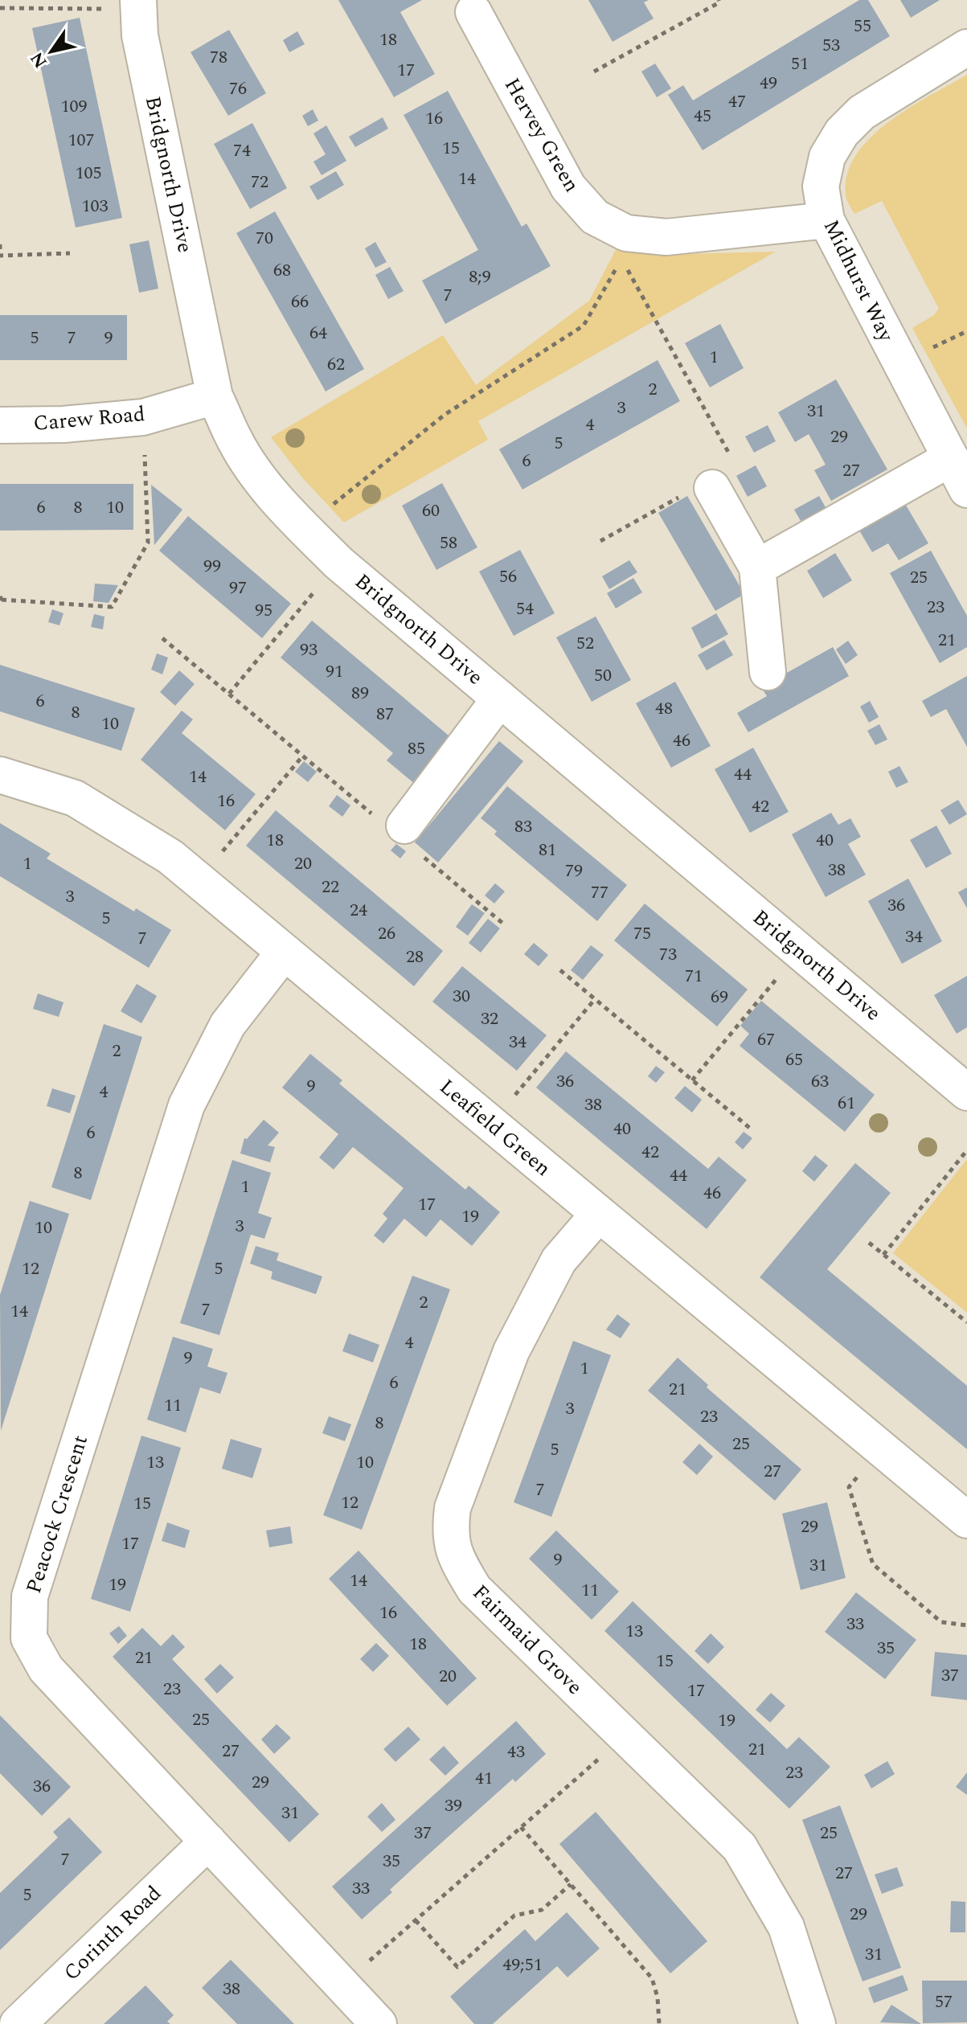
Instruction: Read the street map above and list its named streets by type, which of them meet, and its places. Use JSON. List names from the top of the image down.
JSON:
{
  "streets": {
    "street": [
      "Hervey Green",
      "Bridgnorth Drive",
      "Midhurst Way",
      "Carew Road",
      "Leafield Green",
      "Peacock Crescent",
      "Fairmaid Grove",
      "Corinth Road"
    ]
  },
  "crossings": [
    ["Hervey Green", "Midhurst Way"],
    ["Bridgnorth Drive", "Carew Road"],
    ["Leafield Green", "Peacock Crescent"],
    ["Leafield Green", "Fairmaid Grove"],
    ["Peacock Crescent", "Corinth Road"]
  ],
  "house_numbers": [
    "55",
    "18",
    "53",
    "78",
    "51",
    "17",
    "49",
    "76",
    "47",
    "109",
    "45",
    "16",
    "107",
    "15",
    "74",
    "105",
    "14",
    "72",
    "103",
    "70",
    "68",
    "8;9",
    "7",
    "66",
    "64",
    "5",
    "7",
    "9",
    "1",
    "62",
    "2",
    "3",
    "31",
    "4",
    "29",
    "5",
    "6",
    "27",
    "6",
    "8",
    "10",
    "60",
    "58",
    "99",
    "56",
    "25",
    "97",
    "23",
    "54",
    "95",
    "21",
    "52",
    "93",
    "91",
    "50",
    "89",
    "6",
    "48",
    "8",
    "87",
    "10",
    "46",
    "85",
    "44",
    "14",
    "16",
    "42",
    "83",
    "18",
    "40",
    "81",
    "1",
    "20",
    "38",
    "79",
    "22",
    "77",
    "3",
    "36",
    "24",
    "5",
    "26",
    "75",
    "34",
    "7",
    "73",
    "28",
    "71",
    "30",
    "69",
    "32",
    "67",
    "34",
    "2",
    "65",
    "36",
    "63",
    "9",
    "4",
    "61",
    "38",
    "40",
    "6",
    "42",
    "8",
    "44",
    "1",
    "46",
    "17",
    "19",
    "3",
    "10",
    "12",
    "5",
    "2",
    "7",
    "14",
    "4",
    "9",
    "1",
    "6",
    "21",
    "11",
    "3",
    "23",
    "8",
    "25",
    "5",
    "13",
    "10",
    "27",
    "7",
    "12",
    "15",
    "29",
    "17",
    "9",
    "31",
    "14",
    "19",
    "11",
    "16",
    "33",
    "13",
    "18",
    "35",
    "21",
    "15",
    "37",
    "20",
    "23",
    "17",
    "25",
    "19",
    "21",
    "27",
    "43",
    "23",
    "41",
    "29",
    "36",
    "39",
    "31",
    "37",
    "25",
    "7",
    "35",
    "27",
    "33",
    "5",
    "29",
    "31",
    "49;51",
    "38",
    "57"
  ],
  "north": "bottom left"
}
